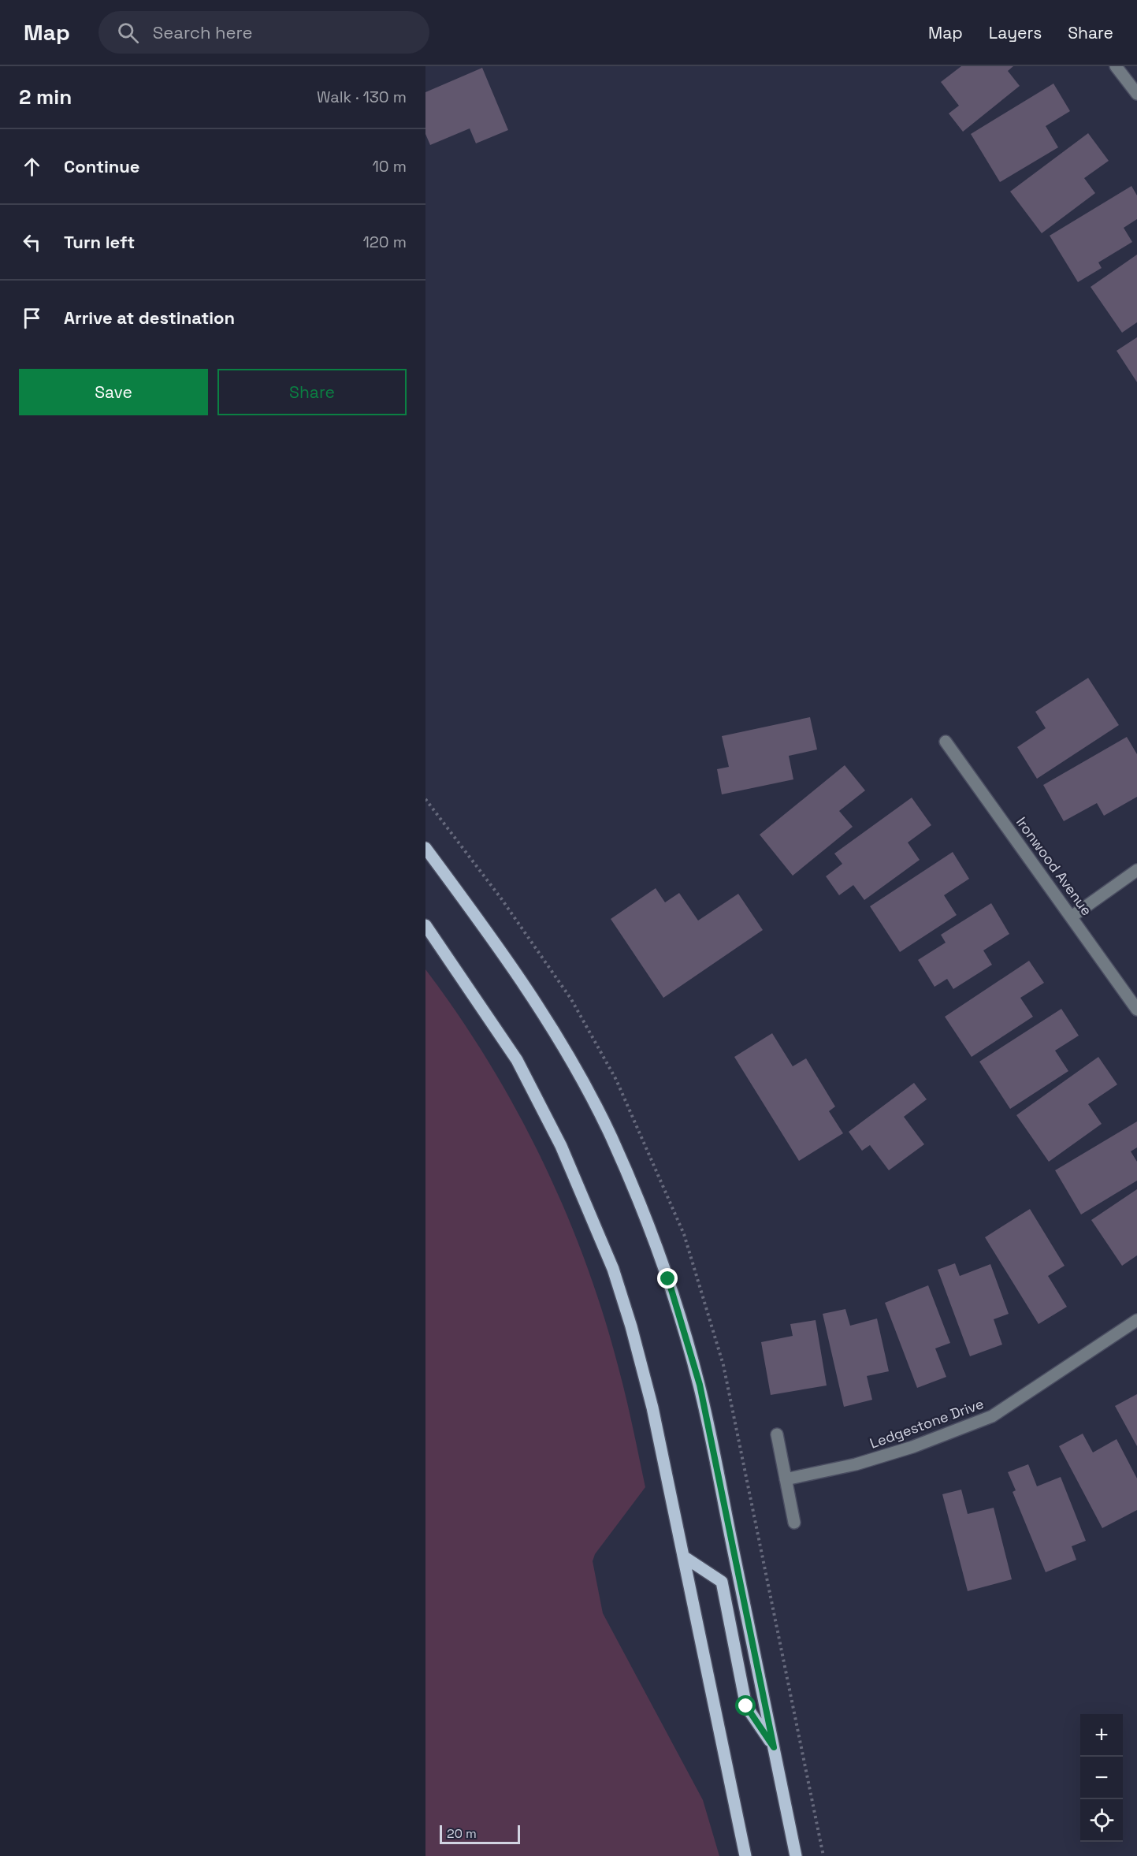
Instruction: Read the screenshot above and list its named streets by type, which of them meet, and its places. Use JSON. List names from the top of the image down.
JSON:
{
  "streets": {
    "street": ["Ironwood Avenue", "Ledgestone Drive"]
  },
  "scale_bar": "20 m",
  "page": {
    "header": "Map",
    "search": "Search here",
    "nav": ["Map", "Layers", "Share"],
    "heading": ["2 min", "Walk · 130 m"],
    "list": [
      ["Continue", "10 m"],
      ["Turn left", "120 m"],
      "Arrive at destination"
    ],
    "buttons": ["Save", "Share"],
    "map_buttons": ["+", "−"],
    "scale": "20 m"
  }
}
